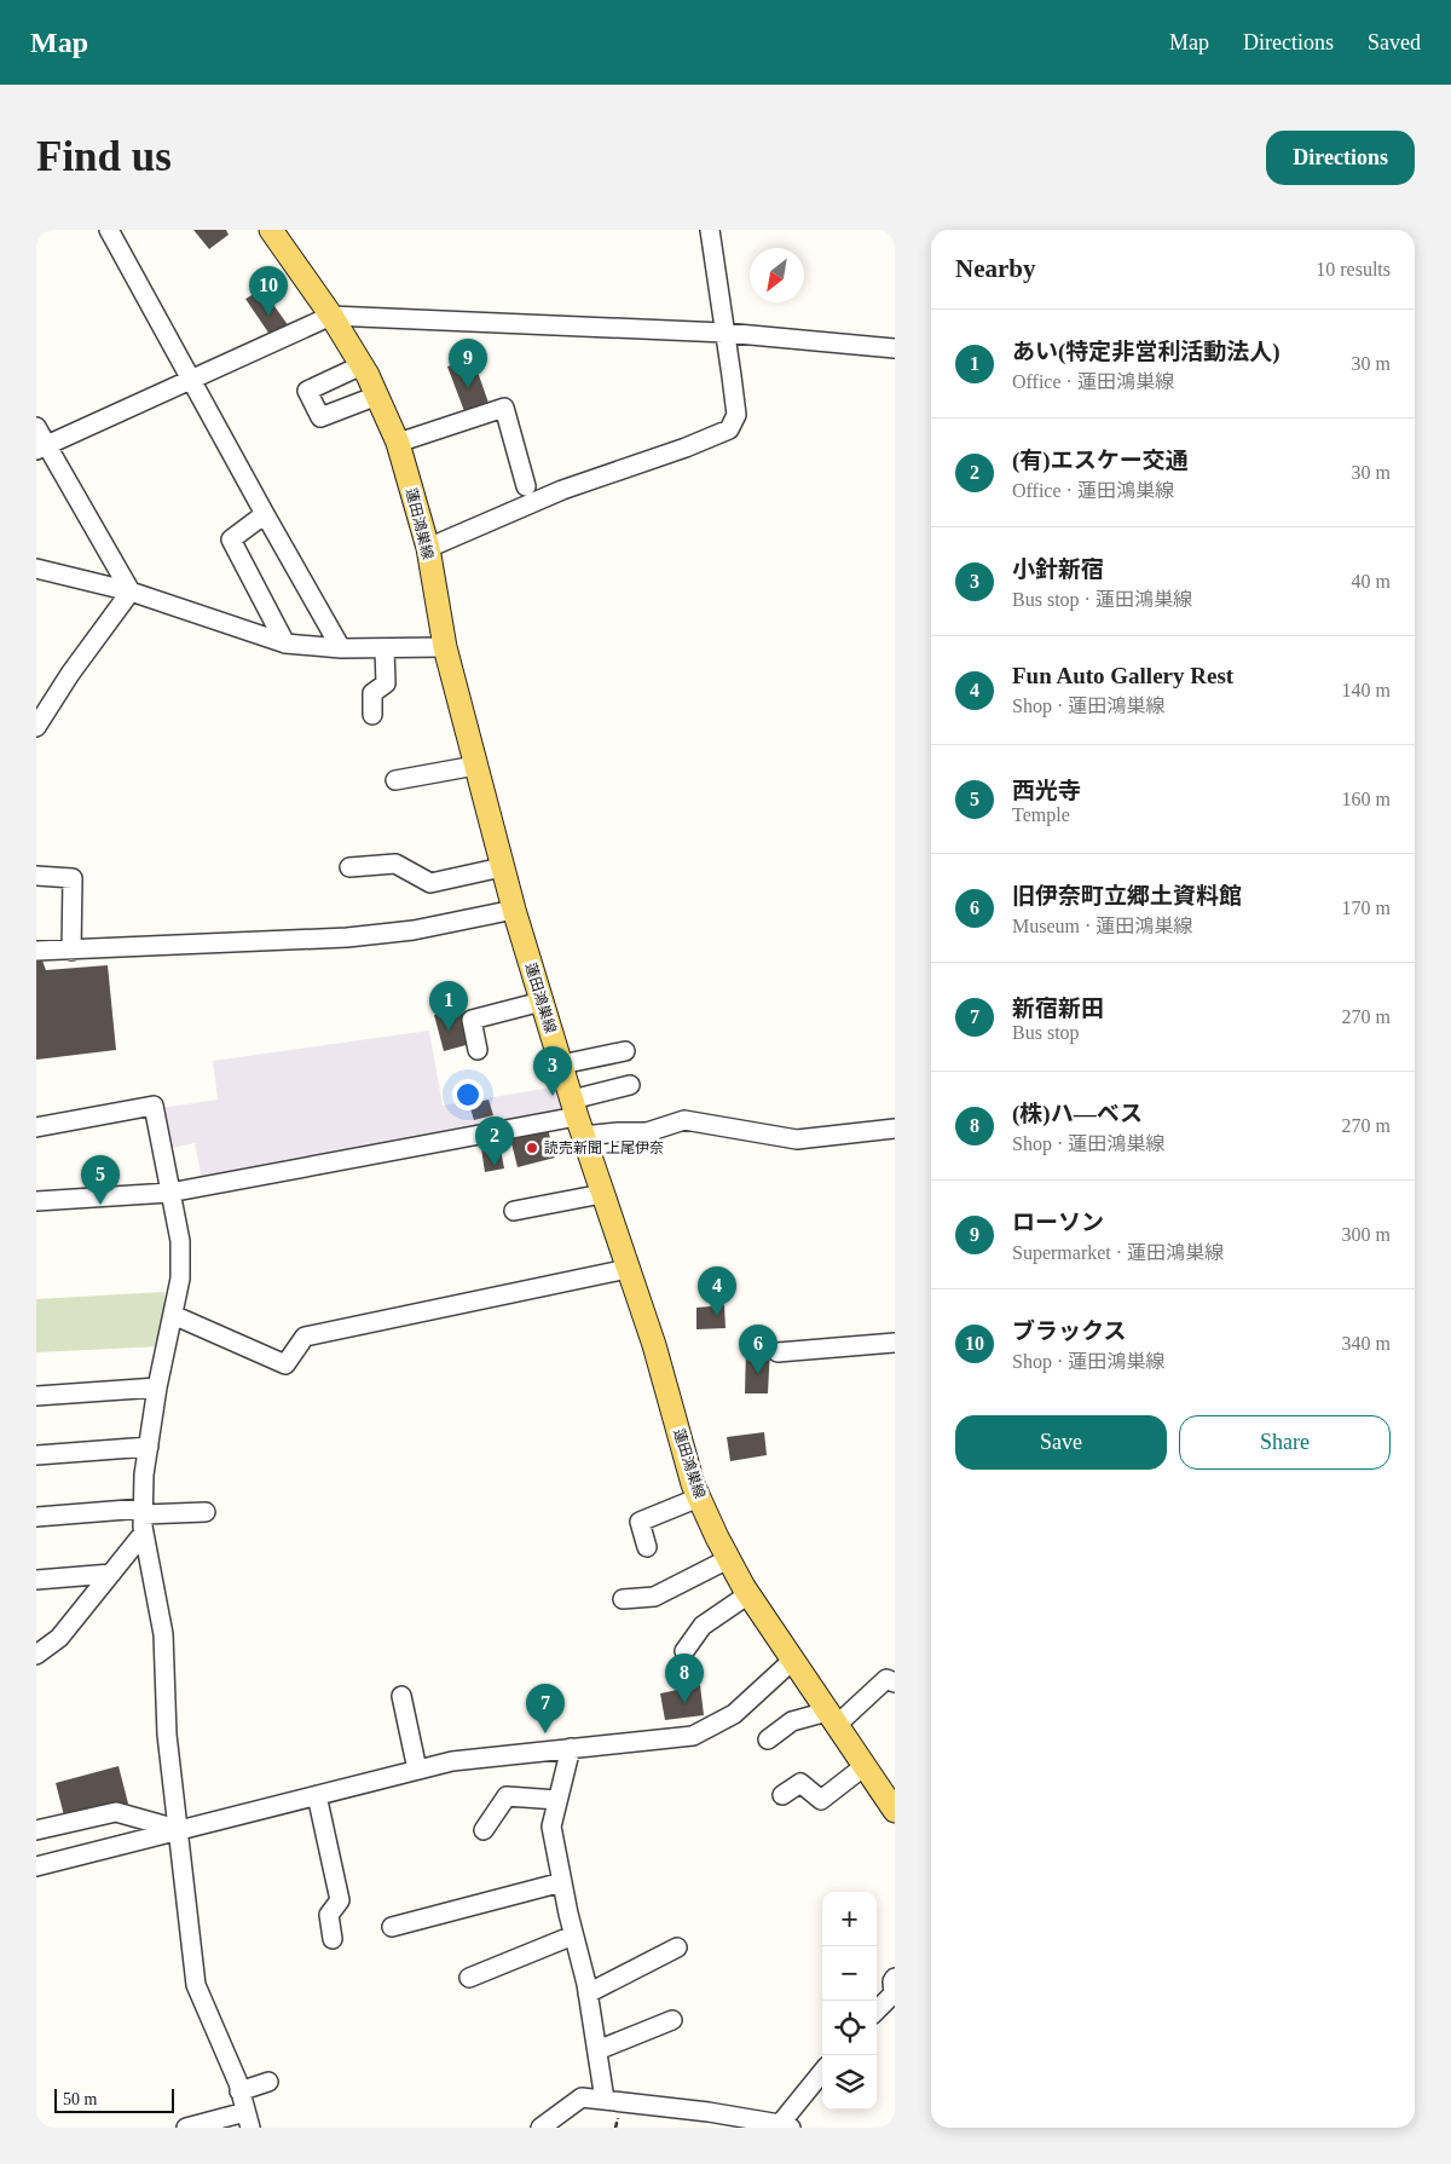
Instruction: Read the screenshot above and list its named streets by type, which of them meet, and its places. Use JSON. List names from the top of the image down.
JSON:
{
  "streets": {
    "main road": ["蓮田鴻巣線"]
  },
  "places": ["読売新聞 上尾伊奈"],
  "scale_bar": "50 m",
  "north": "bottom left",
  "page": {
    "header": "Map",
    "nav": ["Map", "Directions", "Saved"],
    "buttons": [
      "Directions",
      ["Save", "Share"]
    ],
    "title": "Find us",
    "heading": ["Nearby", "10 results"],
    "pins": [
      "10",
      "9",
      "1",
      "3",
      "2",
      "5",
      "4",
      "6",
      "8",
      "7"
    ],
    "list": [
      {
        "mark": "1",
        "name": "あい(特定非営利活動法人)",
        "note": "Office · 蓮田鴻巣線",
        "value": "30 m"
      },
      {
        "mark": "2",
        "name": "(有)エスケー交通",
        "note": "Office · 蓮田鴻巣線",
        "value": "30 m"
      },
      {
        "mark": "3",
        "name": "小針新宿",
        "note": "Bus stop · 蓮田鴻巣線",
        "value": "40 m"
      },
      {
        "mark": "4",
        "name": "Fun Auto Gallery Rest",
        "note": "Shop · 蓮田鴻巣線",
        "value": "140 m"
      },
      {
        "mark": "5",
        "name": "西光寺",
        "note": "Temple",
        "value": "160 m"
      },
      {
        "mark": "6",
        "name": "旧伊奈町立郷土資料館",
        "note": "Museum · 蓮田鴻巣線",
        "value": "170 m"
      },
      {
        "mark": "7",
        "name": "新宿新田",
        "note": "Bus stop",
        "value": "270 m"
      },
      {
        "mark": "8",
        "name": "(株)ハ―ベス",
        "note": "Shop · 蓮田鴻巣線",
        "value": "270 m"
      },
      {
        "mark": "9",
        "name": "ローソン",
        "note": "Supermarket · 蓮田鴻巣線",
        "value": "300 m"
      },
      {
        "mark": "10",
        "name": "ブラックス",
        "note": "Shop · 蓮田鴻巣線",
        "value": "340 m"
      }
    ],
    "map_buttons": ["+", "−"],
    "scale": "50 m"
  }
}
